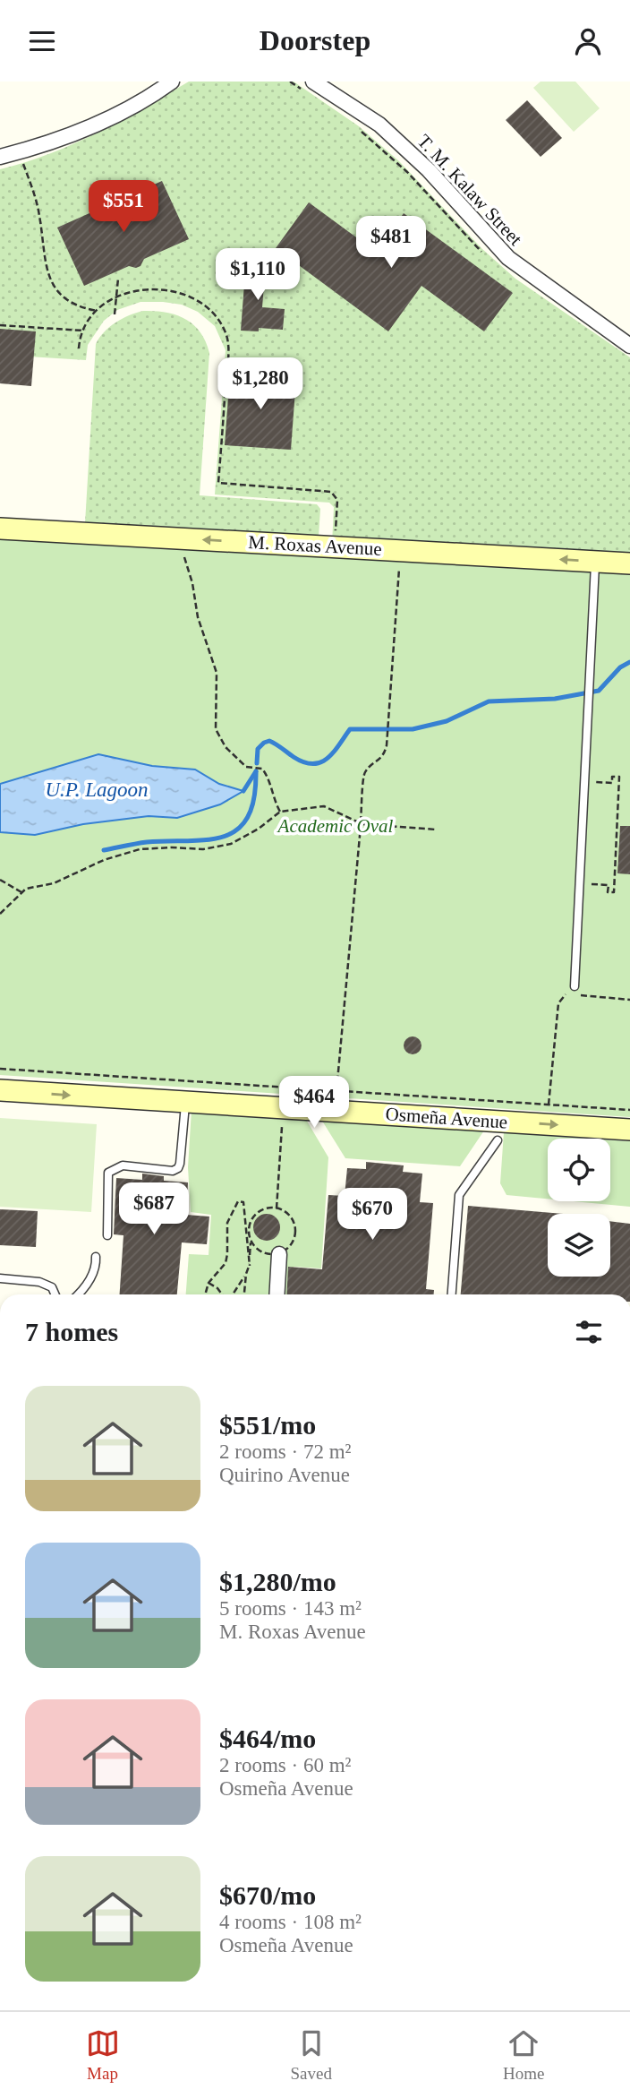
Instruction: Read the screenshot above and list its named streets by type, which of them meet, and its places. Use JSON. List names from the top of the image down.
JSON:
{
  "streets": {
    "street": ["T. M. Kalaw Street", "M. Roxas Avenue", "Osmeña Avenue"]
  },
  "one_way": ["M. Roxas Avenue", "Osmeña Avenue"],
  "water": ["U.P. Lagoon"],
  "parks": ["Academic Oval"],
  "page": {
    "header": "Doorstep",
    "price": [
      "$551",
      "$481",
      "$1,110",
      "$1,280",
      "$464",
      "$687",
      "$670"
    ],
    "heading": "7 homes",
    "list": [
      {
        "name": "$551/mo",
        "note": "2 rooms · 72 m² · Quirino Avenue"
      },
      {
        "name": "$1,280/mo",
        "note": "5 rooms · 143 m² · M. Roxas Avenue"
      },
      {
        "name": "$464/mo",
        "note": "2 rooms · 60 m² · Osmeña Avenue"
      },
      {
        "name": "$670/mo",
        "note": "4 rooms · 108 m² · Osmeña Avenue"
      }
    ],
    "tabs": ["Map", "Saved", "Home"]
  }
}
